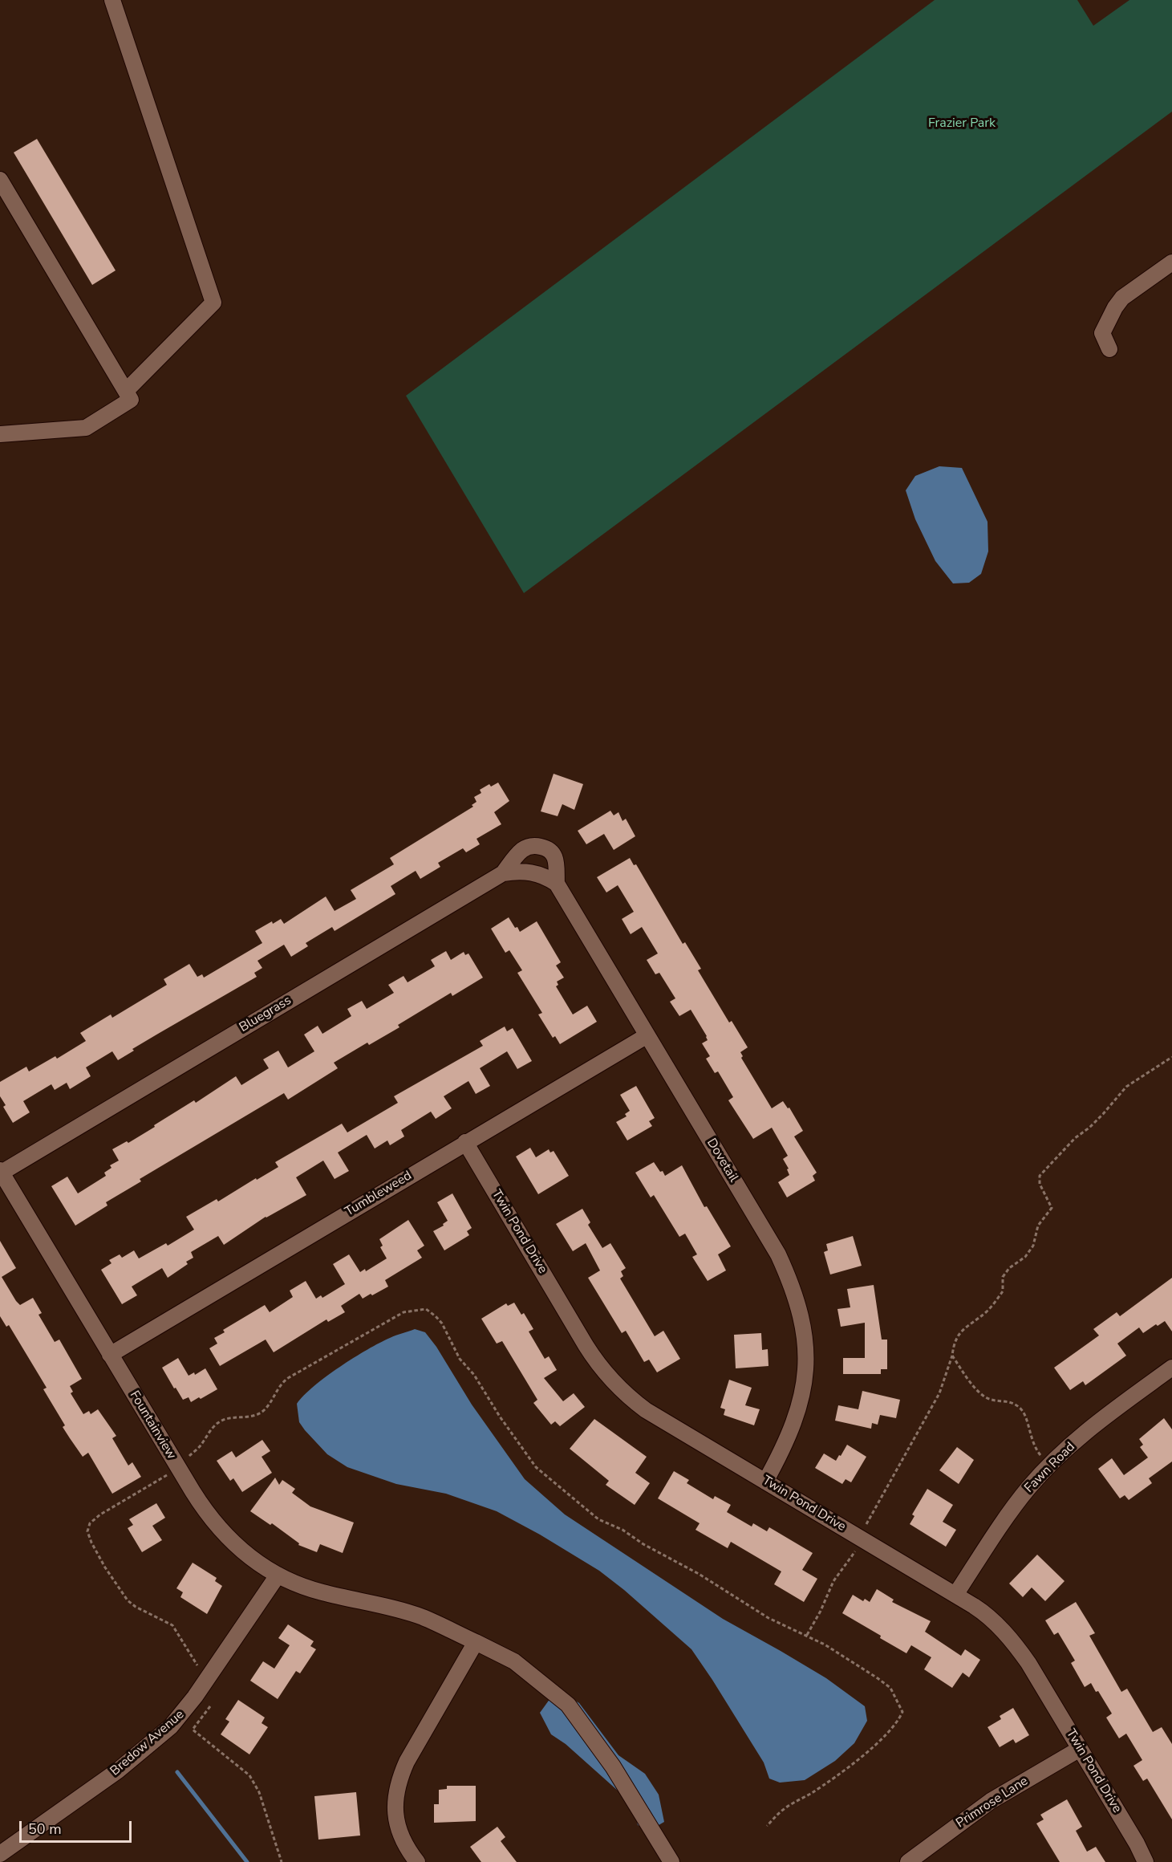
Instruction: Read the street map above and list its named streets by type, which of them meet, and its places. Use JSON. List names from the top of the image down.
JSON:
{
  "streets": {
    "street": [
      "Bluegrass",
      "Dovetail",
      "Tumbleweed",
      "Twin Pond Drive",
      "Fountainview",
      "Fawn Road",
      "Bredow Avenue",
      "Primrose Lane"
    ]
  },
  "crossings": [
    ["Bluegrass", "Dovetail"],
    ["Bluegrass", "Fountainview"],
    ["Dovetail", "Tumbleweed"],
    ["Dovetail", "Twin Pond Drive"],
    ["Tumbleweed", "Twin Pond Drive"],
    ["Tumbleweed", "Fountainview"],
    ["Twin Pond Drive", "Fawn Road"],
    ["Twin Pond Drive", "Primrose Lane"],
    ["Fountainview", "Bredow Avenue"]
  ],
  "parks": ["Frazier Park"],
  "scale_bar": "50 m"
}
